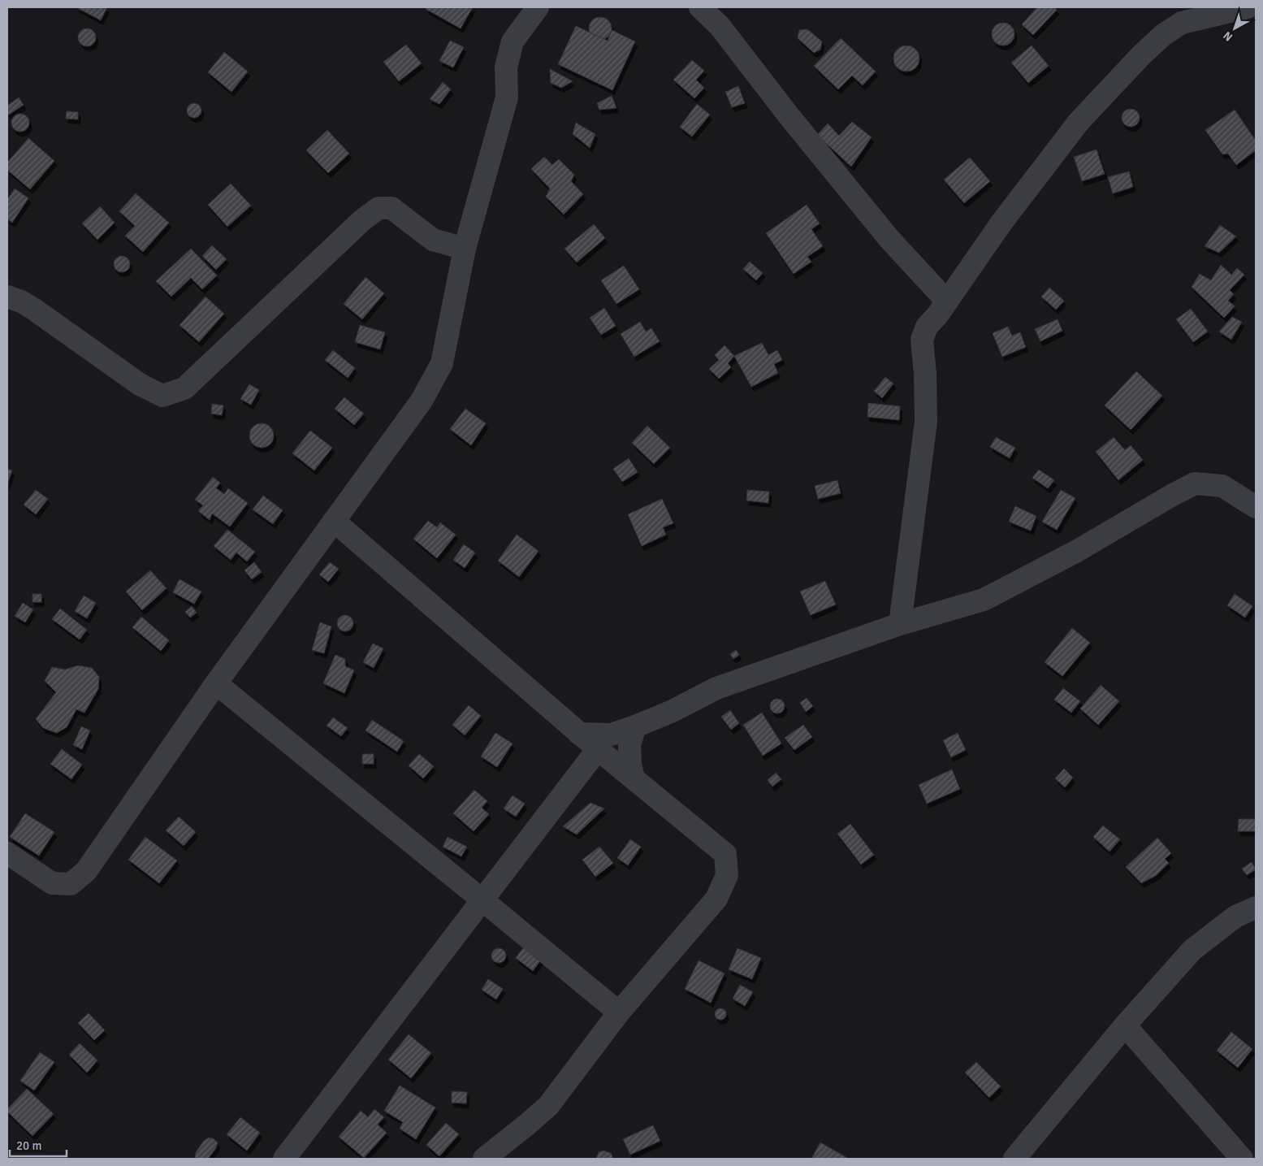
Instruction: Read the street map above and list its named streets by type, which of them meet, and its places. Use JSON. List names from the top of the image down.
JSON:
{
  "scale_bar": "20 m",
  "north": "bottom left"
}
